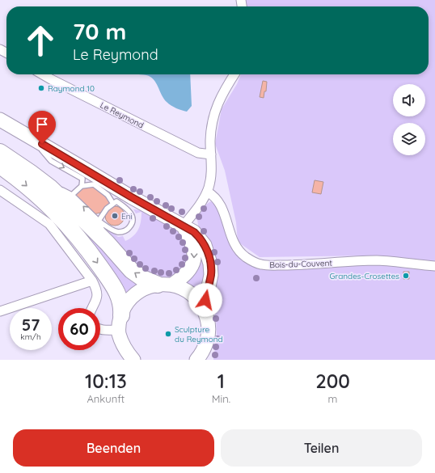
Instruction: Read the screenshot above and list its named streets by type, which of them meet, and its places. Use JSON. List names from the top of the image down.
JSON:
{
  "streets": {
    "street": ["Le Reymond", "Bois-du-Couvent"]
  },
  "places": [
    "Raymond 10",
    "Eni",
    "Grandes-Crosettes",
    "Sculpture du Reymond"
  ],
  "page": {
    "turn": ["70 m", "Le Reymond"],
    "speed": "57 km/h",
    "limit": "60",
    "eta": [
      "10:13",
      "Ankunft",
      "1",
      "Min.",
      "200",
      "m"
    ],
    "buttons": ["Beenden", "Teilen"]
  }
}
